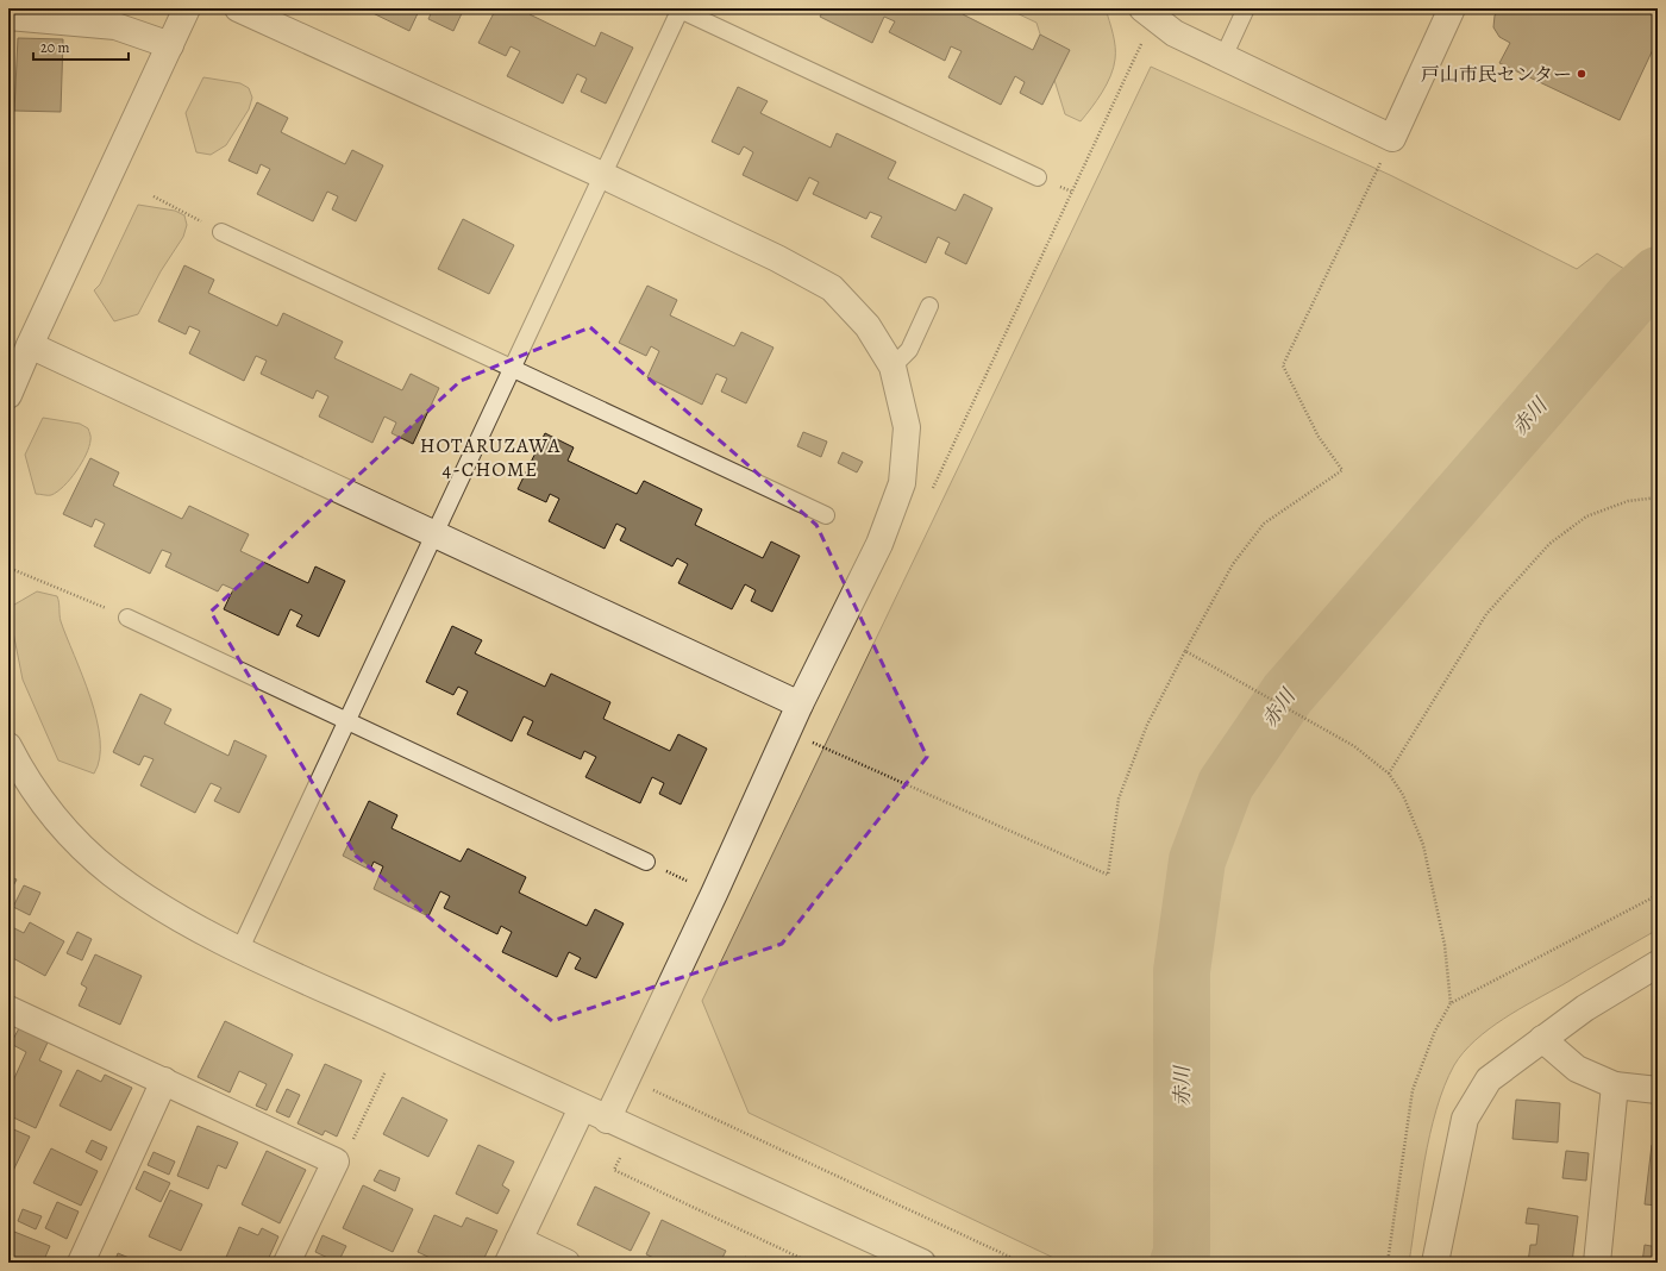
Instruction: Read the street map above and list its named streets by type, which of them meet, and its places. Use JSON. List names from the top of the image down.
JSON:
{
  "districts": ["HOTARUZAWA 4-CHOME"],
  "water": ["赤川"],
  "places": ["戸山市民センター"],
  "scale_bar": "20 m"
}
